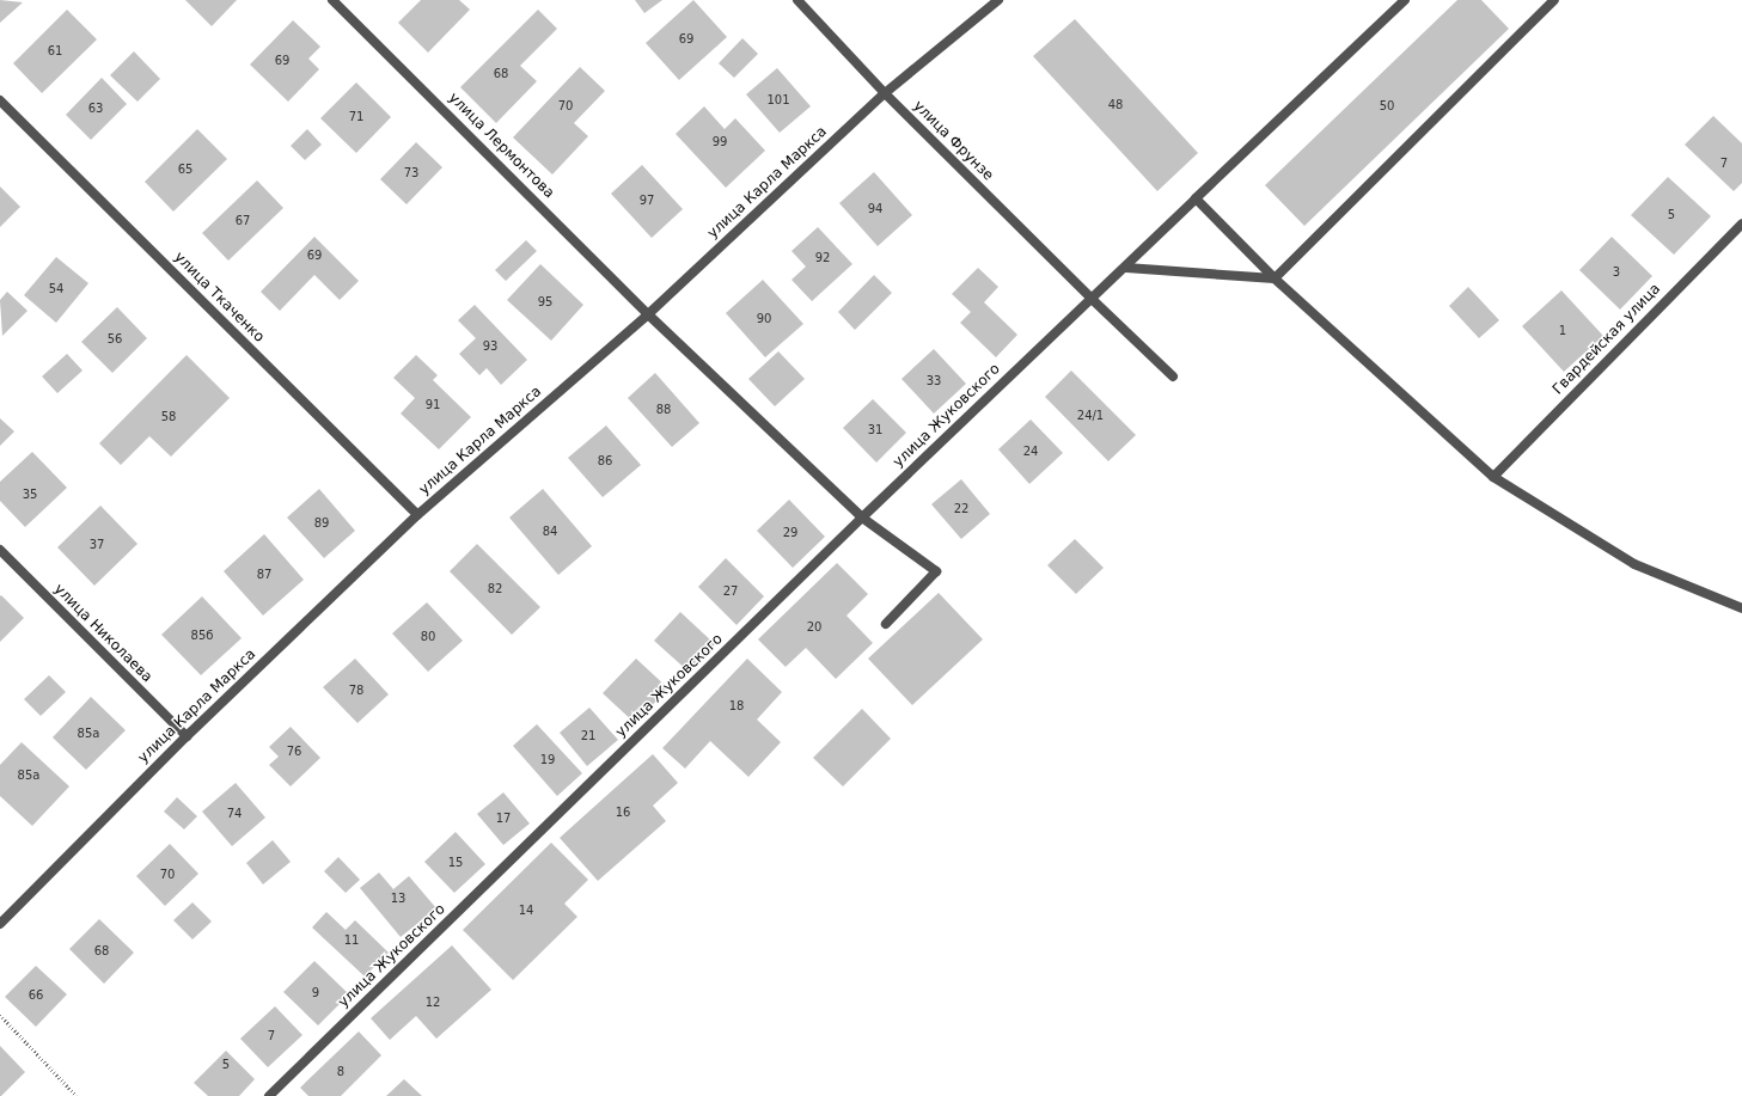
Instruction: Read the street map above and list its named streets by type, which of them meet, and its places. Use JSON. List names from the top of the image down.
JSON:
{
  "streets": {
    "street": [
      "улица Фрунзе",
      "улица Лермонтова",
      "улица Карла Маркса",
      "улица Ткаченко",
      "Гвардейская улица",
      "улица Жуковского",
      "улица Николаева"
    ]
  },
  "crossings": [
    ["улица Фрунзе", "улица Карла Маркса"],
    ["улица Фрунзе", "улица Жуковского"],
    ["улица Лермонтова", "улица Карла Маркса"],
    ["улица Лермонтова", "улица Жуковского"],
    ["улица Карла Маркса", "улица Ткаченко"],
    ["улица Карла Маркса", "улица Николаева"]
  ],
  "house_numbers": [
    "69",
    "61",
    "69",
    "68",
    "101",
    "48",
    "70",
    "50",
    "63",
    "71",
    "99",
    "7",
    "65",
    "73",
    "97",
    "94",
    "5",
    "67",
    "69",
    "92",
    "3",
    "54",
    "95",
    "90",
    "1",
    "56",
    "93",
    "33",
    "91",
    "88",
    "24/1",
    "58",
    "31",
    "24",
    "86",
    "35",
    "22",
    "89",
    "84",
    "29",
    "37",
    "87",
    "82",
    "27",
    "20",
    "85б",
    "80",
    "78",
    "18",
    "85а",
    "21",
    "76",
    "19",
    "85а",
    "16",
    "74",
    "17",
    "15",
    "70",
    "13",
    "14",
    "11",
    "68",
    "9",
    "66",
    "12",
    "7",
    "5",
    "8"
  ]
}
